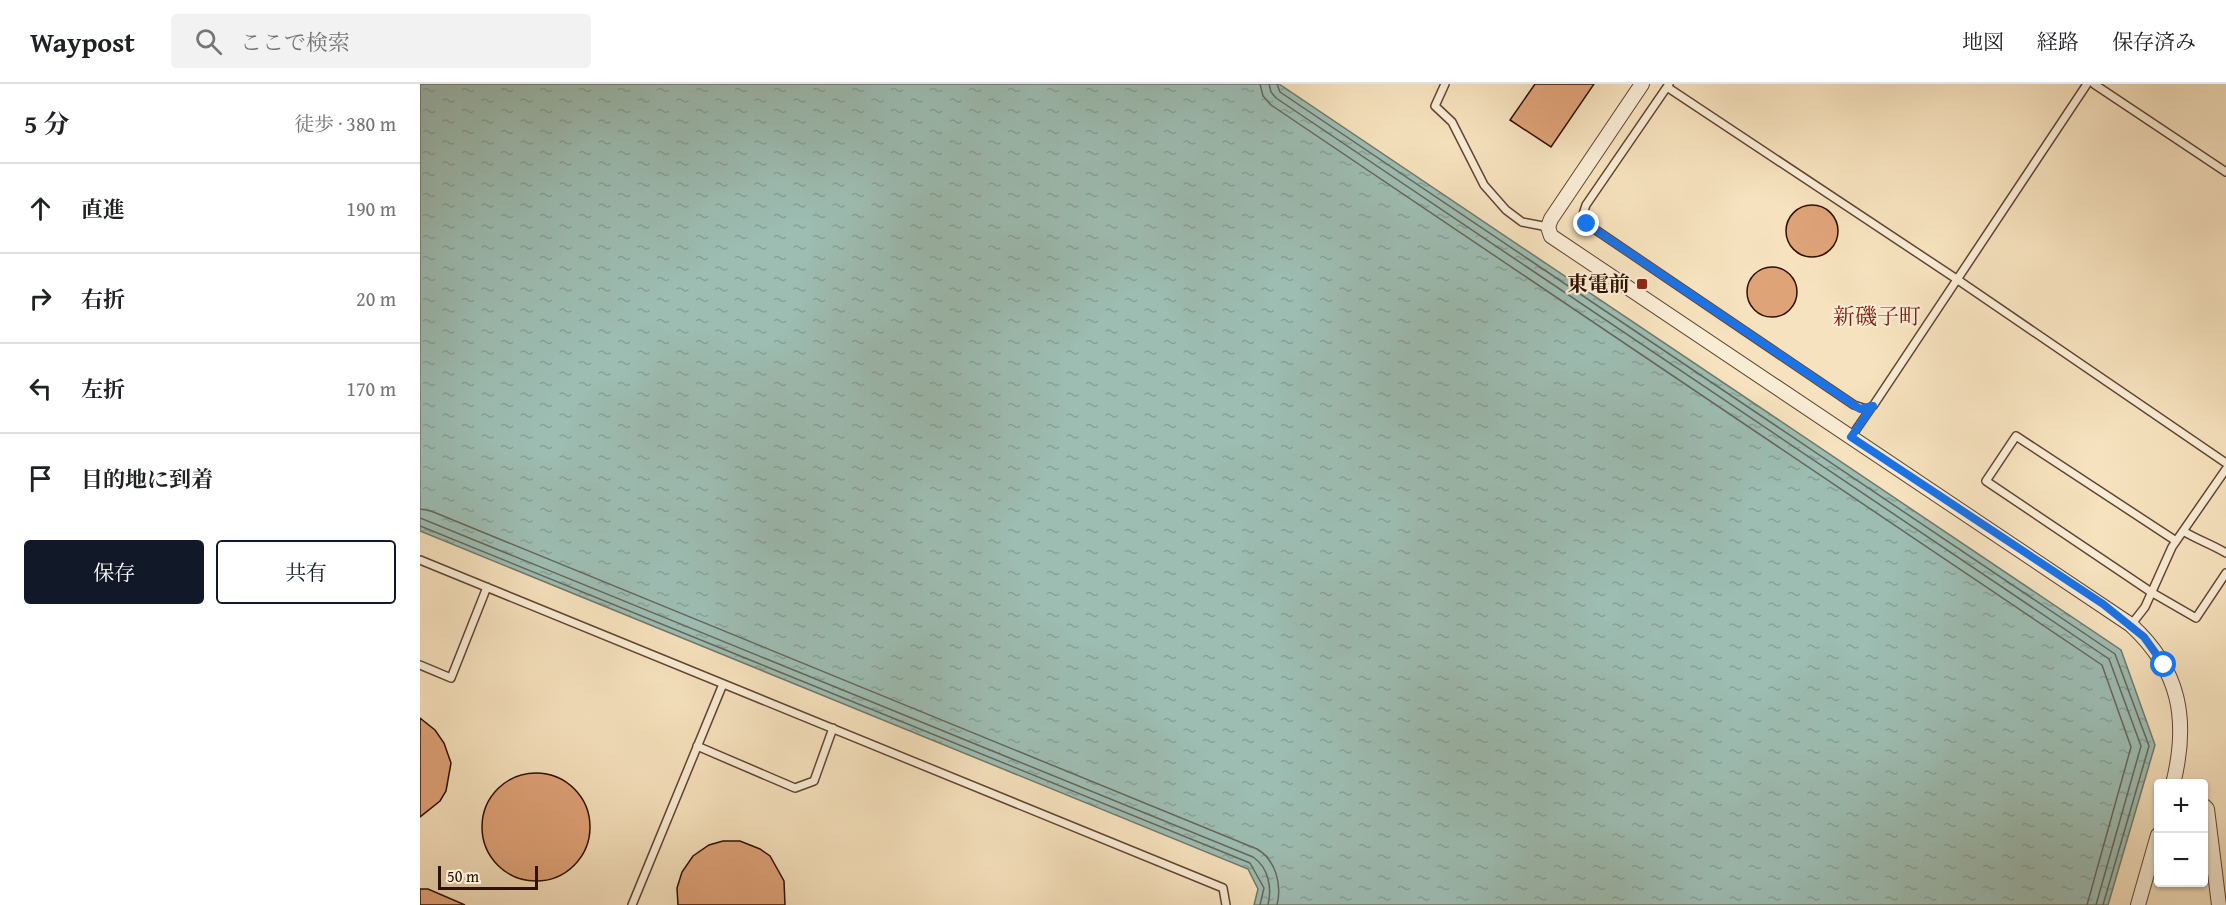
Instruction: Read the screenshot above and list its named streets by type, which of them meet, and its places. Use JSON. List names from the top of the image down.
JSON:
{
  "districts": ["新磯子町"],
  "places": {
    "transit": ["東電前"]
  },
  "scale_bar": "50 m",
  "page": {
    "header": "Waypost",
    "search": "ここで検索",
    "nav": ["地図", "経路", "保存済み"],
    "heading": ["5 分", "徒歩 · 380 m"],
    "list": [
      ["直進", "190 m"],
      ["右折", "20 m"],
      ["左折", "170 m"],
      "目的地に到着"
    ],
    "buttons": ["保存", "共有"],
    "map_buttons": ["+", "−"],
    "scale": "50 m"
  }
}
